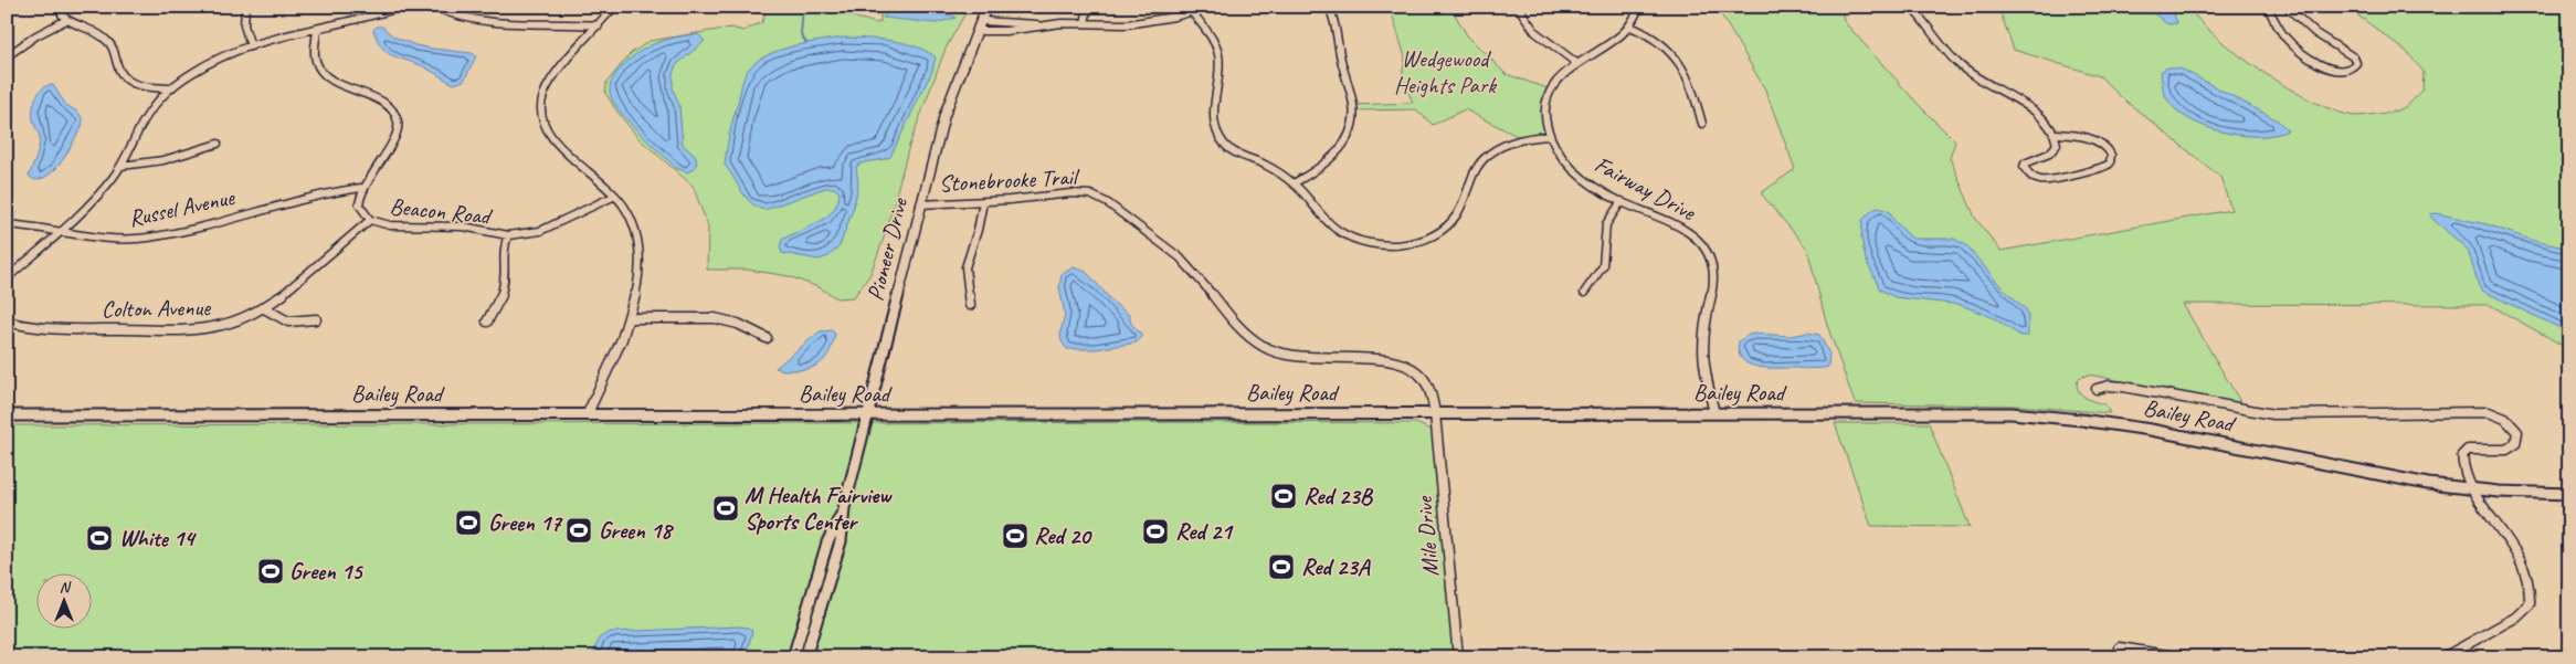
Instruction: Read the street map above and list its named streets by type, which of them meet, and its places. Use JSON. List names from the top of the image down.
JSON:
{
  "streets": {
    "main road": ["Pioneer Drive", "Bailey Road"],
    "street": [
      "Stonebrooke Trail",
      "Fairway Drive",
      "Russel Avenue",
      "Beacon Road",
      "Colton Avenue",
      "Mile Drive"
    ]
  },
  "crossings": [
    ["Stonebrooke Trail", "Pioneer Drive"],
    ["Stonebrooke Trail", "Bailey Road"],
    ["Stonebrooke Trail", "Mile Drive"],
    ["Fairway Drive", "Bailey Road"],
    ["Russel Avenue", "Beacon Road"],
    ["Beacon Road", "Colton Avenue"],
    ["Pioneer Drive", "Bailey Road"],
    ["Bailey Road", "Mile Drive"]
  ],
  "parks": ["Wedgewood Heights Park"],
  "places": {
    "sports": [
      "Red 23B",
      "M Health Fairview Sports Center",
      "Green 17",
      "Green 18",
      "Red 21",
      "Red 20",
      "White 14",
      "Red 23A",
      "Green 15"
    ]
  },
  "north": "top"
}
